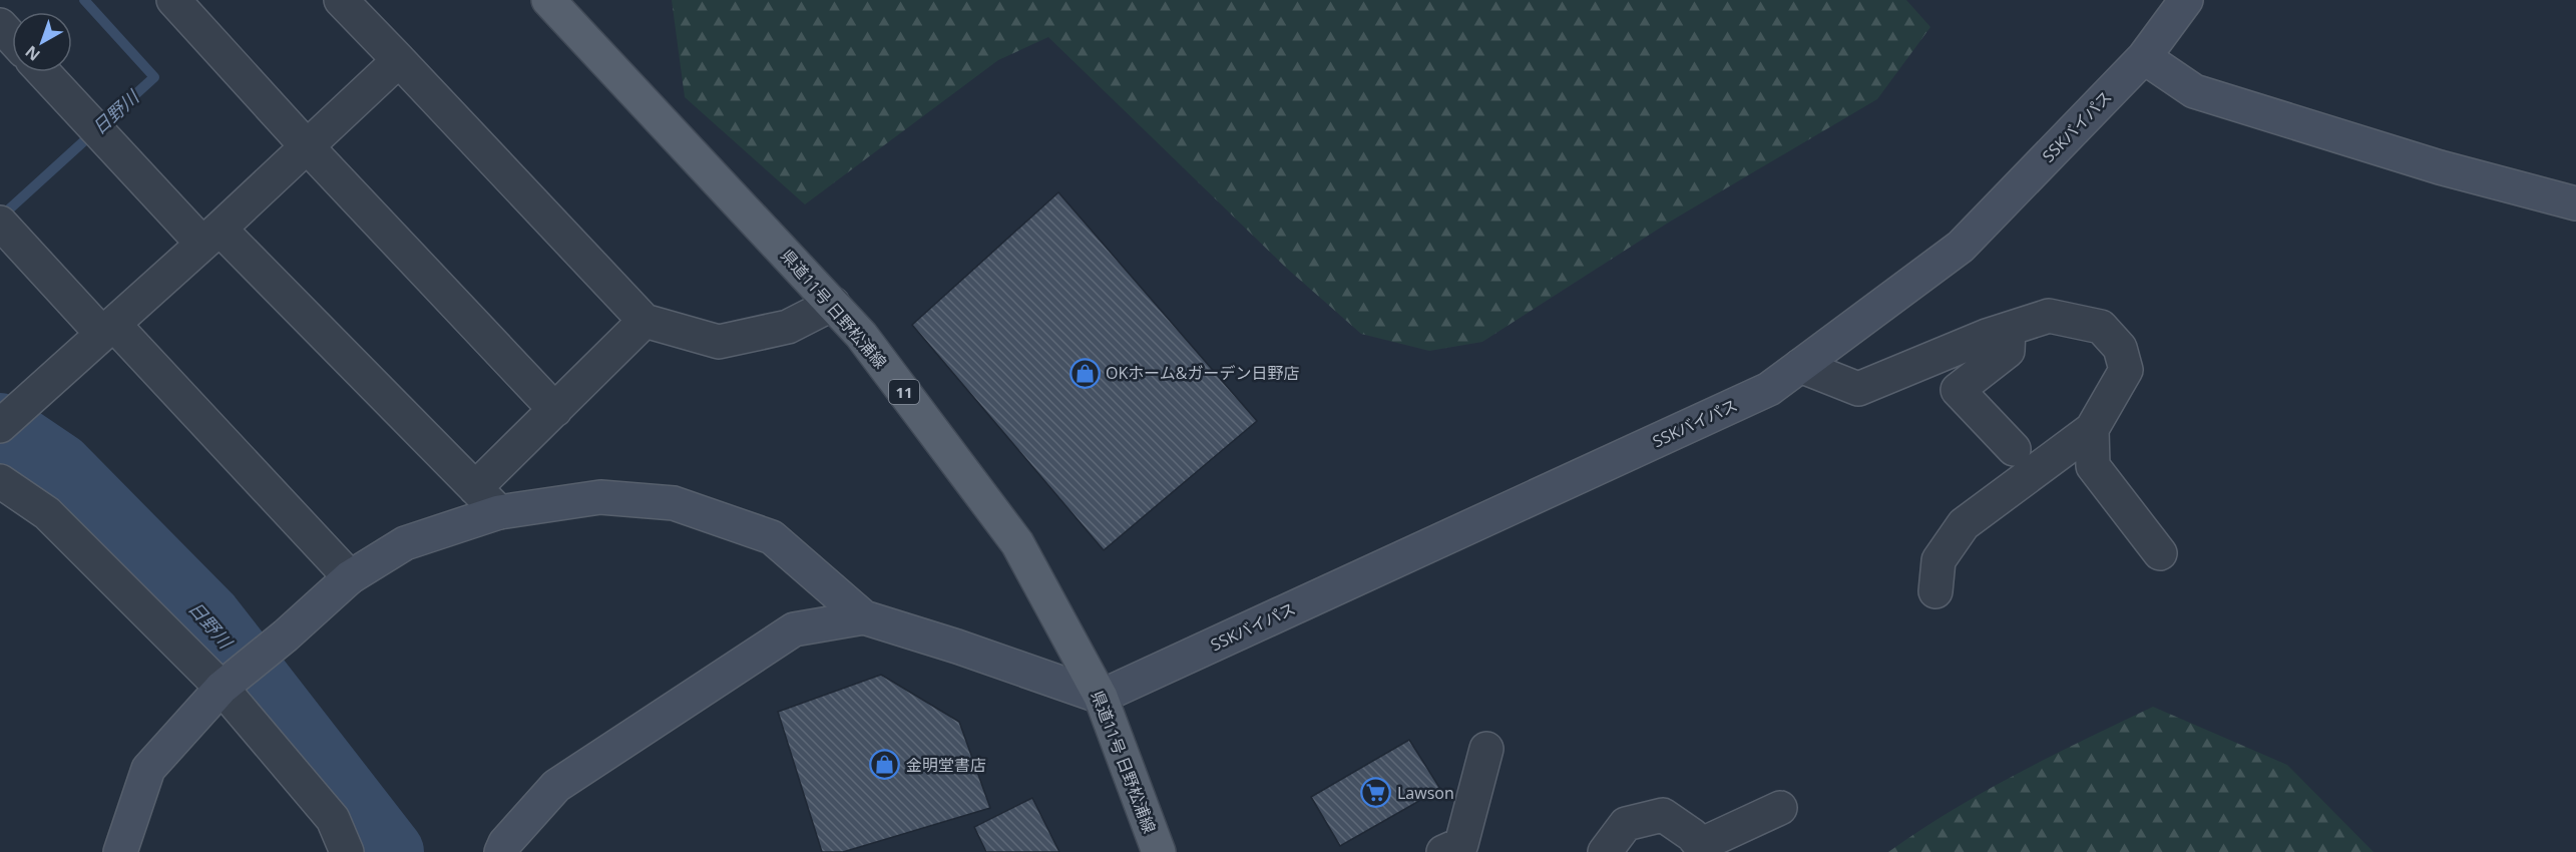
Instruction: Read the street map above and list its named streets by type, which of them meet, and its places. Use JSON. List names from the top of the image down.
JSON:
{
  "streets": {
    "main road": ["県道11号 日野松浦線", "11"],
    "street": ["SSKバイパス"]
  },
  "crossings": [
    ["SSKバイパス", "県道11号 日野松浦線"]
  ],
  "water": ["日野川"],
  "places": {
    "shop": ["OKホーム&ガーデン日野店", "金明堂書店"],
    "supermarket": ["Lawson"]
  },
  "north": "bottom left"
}
